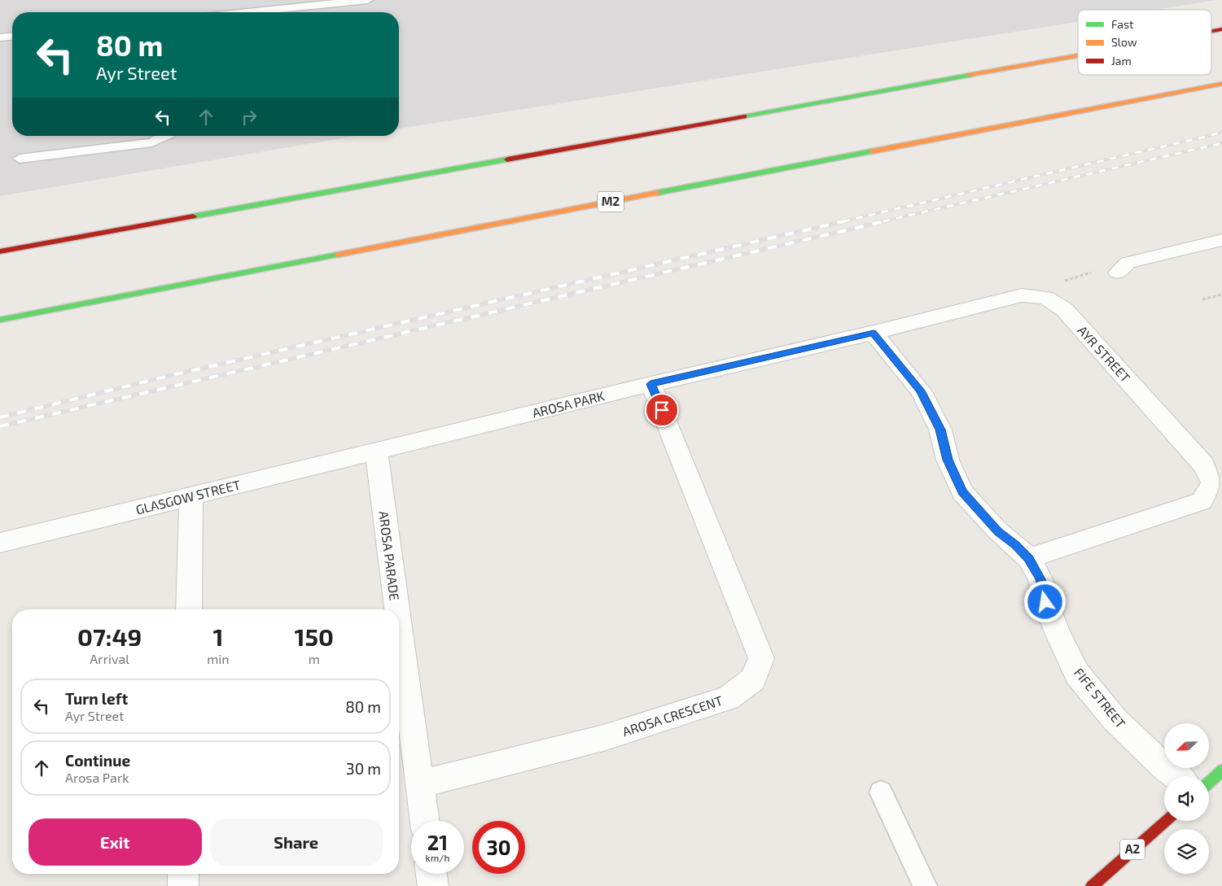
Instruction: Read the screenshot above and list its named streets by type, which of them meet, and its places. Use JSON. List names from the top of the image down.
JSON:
{
  "streets": {
    "main road": ["M2", "A2"],
    "street": [
      "AYR STREET",
      "AROSA PARK",
      "GLASGOW STREET",
      "AROSA PARADE",
      "FIFE STREET",
      "AROSA CRESCENT"
    ]
  },
  "crossings": [
    ["AYR STREET", "AROSA PARK"],
    ["AYR STREET", "FIFE STREET"],
    ["AROSA PARK", "GLASGOW STREET"],
    ["AROSA PARK", "AROSA PARADE"],
    ["AROSA PARK", "AROSA CRESCENT"],
    ["GLASGOW STREET", "AROSA PARADE"],
    ["AROSA PARADE", "AROSA CRESCENT"]
  ],
  "legend": ["Fast", "Slow", "Jam"],
  "north": "bottom left",
  "page": {
    "turn": ["80 m", "Ayr Street"],
    "eta": [
      "07:49",
      "Arrival",
      "1",
      "min",
      "150",
      "m"
    ],
    "list": [
      {
        "name": "Turn left",
        "note": "Ayr Street",
        "value": "80 m"
      },
      {
        "name": "Continue",
        "note": "Arosa Park",
        "value": "30 m"
      }
    ],
    "buttons": ["Exit", "Share"],
    "speed": "21 km/h",
    "limit": "30"
  }
}
